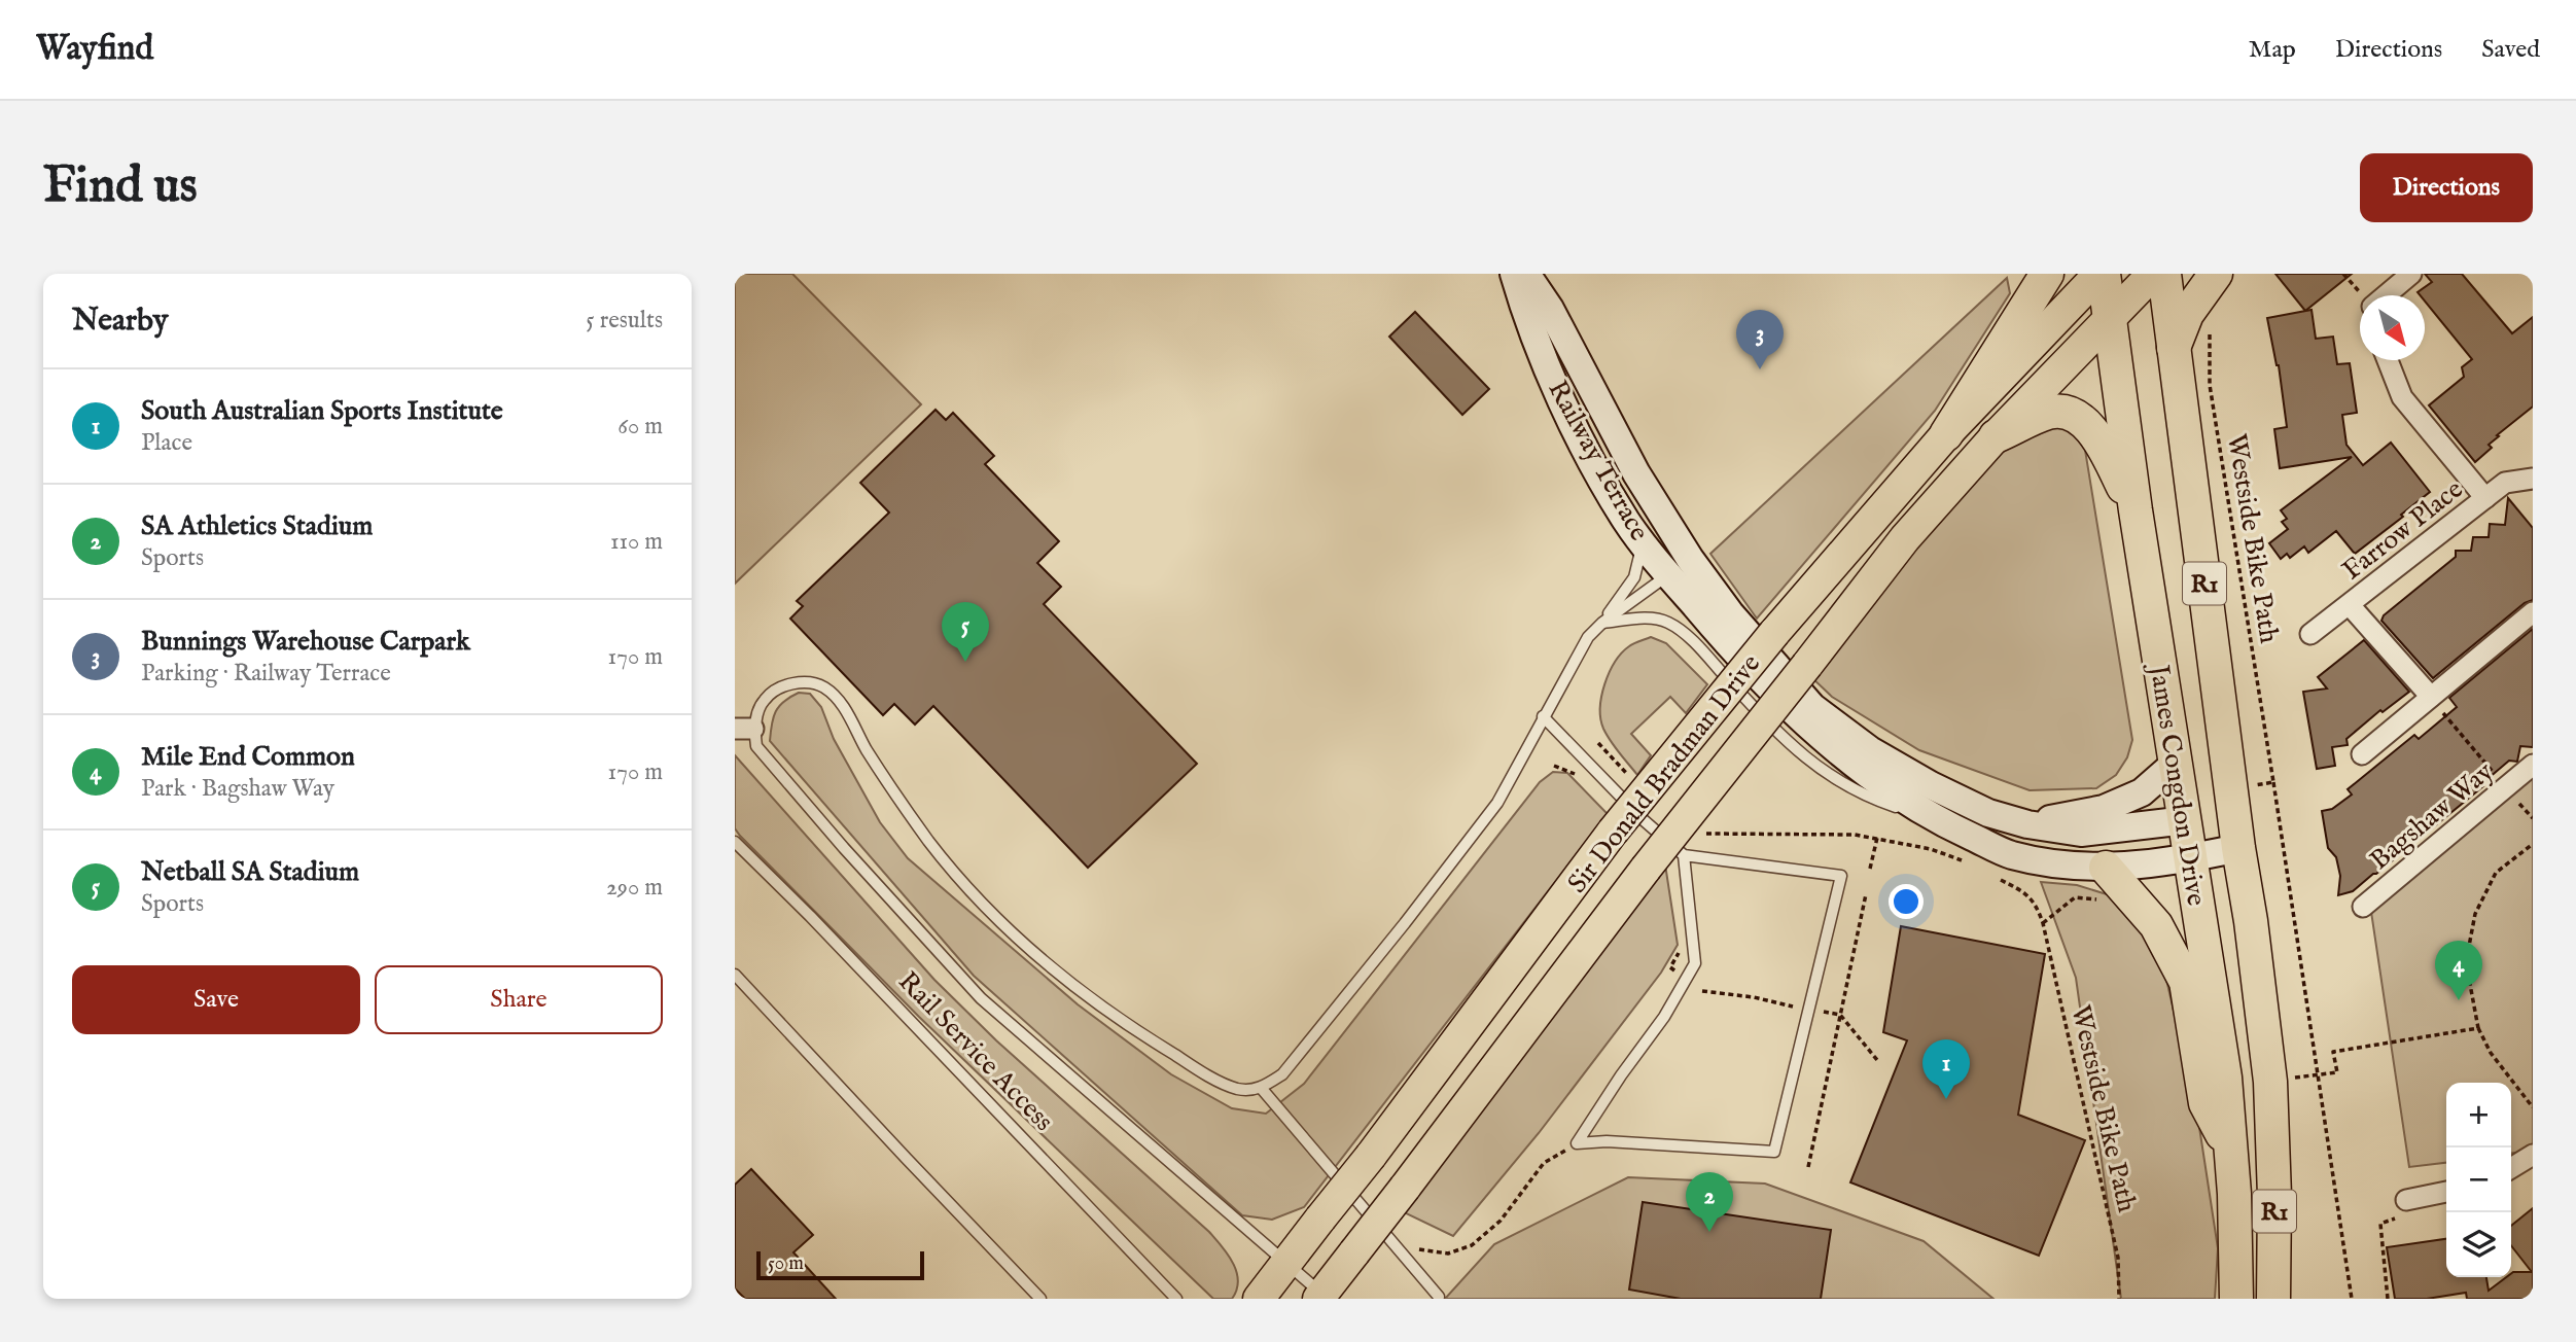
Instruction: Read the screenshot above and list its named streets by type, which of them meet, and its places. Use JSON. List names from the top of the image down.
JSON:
{
  "streets": {
    "highway": ["R1", "James Congdon Drive"],
    "main road": ["Railway Terrace", "Sir Donald Bradman Drive"],
    "street": ["Farrow Place", "Bagshaw Way"],
    "lane": ["Rail Service Access"],
    "path": ["Westside Bike Path"]
  },
  "crossings": [
    ["Railway Terrace", "James Congdon Drive"],
    ["Sir Donald Bradman Drive", "James Congdon Drive"]
  ],
  "scale_bar": "50 m",
  "north": "bottom right",
  "page": {
    "header": "Wayfind",
    "nav": ["Map", "Directions", "Saved"],
    "buttons": [
      "Directions",
      ["Save", "Share"]
    ],
    "title": "Find us",
    "heading": ["Nearby", "5 results"],
    "pins": [
      "3",
      "5",
      "4",
      "1",
      "2"
    ],
    "list": [
      {
        "mark": "1",
        "name": "South Australian Sports Institute",
        "note": "Place",
        "value": "60 m"
      },
      {
        "mark": "2",
        "name": "SA Athletics Stadium",
        "note": "Sports",
        "value": "110 m"
      },
      {
        "mark": "3",
        "name": "Bunnings Warehouse Carpark",
        "note": "Parking · Railway Terrace",
        "value": "170 m"
      },
      {
        "mark": "4",
        "name": "Mile End Common",
        "note": "Park · Bagshaw Way",
        "value": "170 m"
      },
      {
        "mark": "5",
        "name": "Netball SA Stadium",
        "note": "Sports",
        "value": "290 m"
      }
    ],
    "map_buttons": ["+", "−"],
    "scale": "50 m"
  }
}
